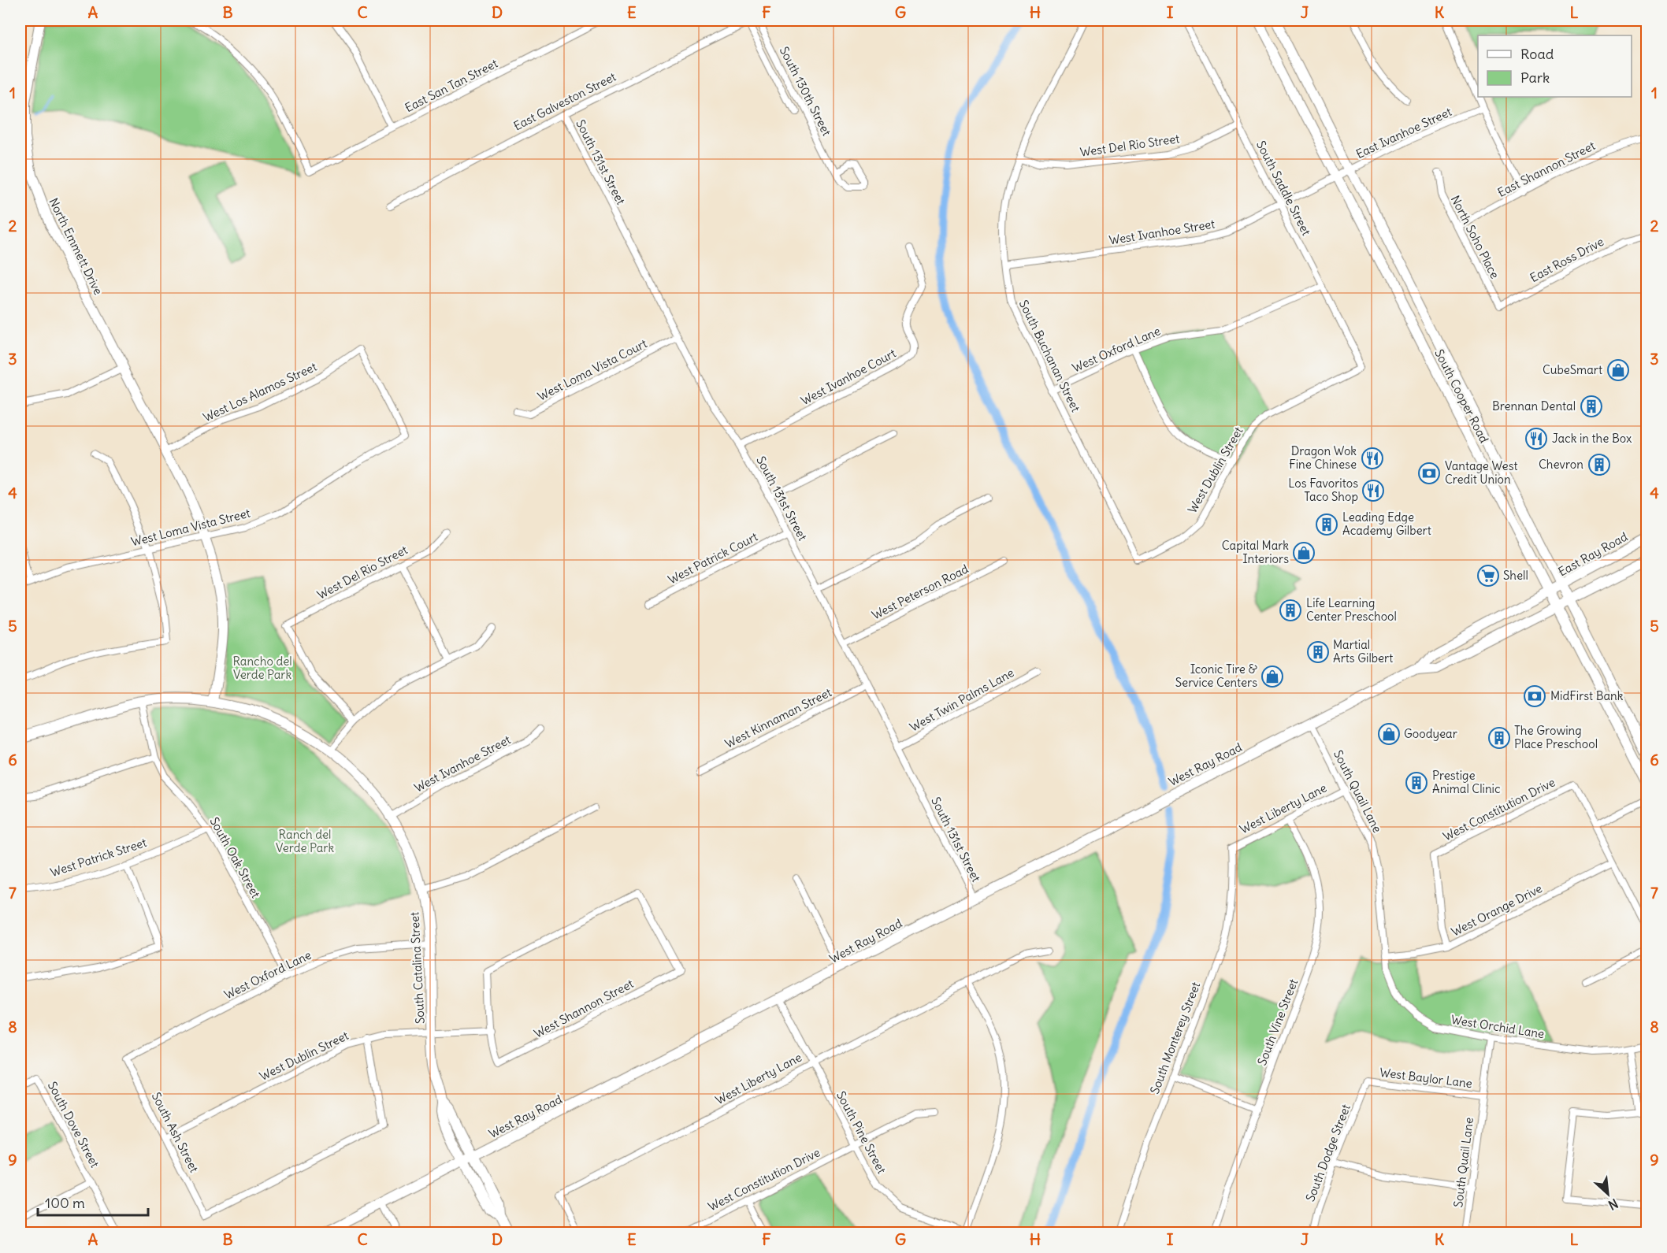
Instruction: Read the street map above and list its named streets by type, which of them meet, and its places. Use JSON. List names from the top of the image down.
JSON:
{
  "streets": {
    "main road": [
      "North Emmett Drive",
      "South Cooper Road",
      "East Ray Road",
      "West Ray Road",
      "South Catalina Street"
    ],
    "street": [
      "East San Tan Street",
      "South 130th Street",
      "East Galveston Street",
      "East Ivanhoe Street",
      "West Del Rio Street",
      "South 131st Street",
      "East Shannon Street",
      "South Saddle Street",
      "West Ivanhoe Street",
      "North Soho Place",
      "East Ross Drive",
      "West Oxford Lane",
      "South Buchanan Street",
      "West Loma Vista Court",
      "West Ivanhoe Court",
      "West Los Alamos Street",
      "West Dublin Street",
      "West Loma Vista Street",
      "West Patrick Court",
      "West Peterson Road",
      "West Twin Palms Lane",
      "West Kinnaman Street",
      "South Quail Lane",
      "West Liberty Lane",
      "West Constitution Drive",
      "West Patrick Street",
      "South Oak Street",
      "West Orange Drive",
      "West Shannon Street",
      "South Vine Street",
      "West Orchid Lane",
      "South Monterey Street",
      "West Baylor Lane",
      "South Dove Street",
      "South Ash Street",
      "South Pine Street",
      "South Dodge Street"
    ]
  },
  "crossings": [
    ["East Galveston Street", "South 131st Street"],
    ["East Ivanhoe Street", "West Ivanhoe Street"],
    ["East Ivanhoe Street", "South Cooper Road"],
    ["West Del Rio Street", "South Saddle Street"],
    ["West Del Rio Street", "South Buchanan Street"],
    ["South 131st Street", "West Loma Vista Court"],
    ["South 131st Street", "West Ivanhoe Court"],
    ["South 131st Street", "West Patrick Court"],
    ["South 131st Street", "West Peterson Road"],
    ["South 131st Street", "West Twin Palms Lane"],
    ["South 131st Street", "West Kinnaman Street"],
    ["South 131st Street", "West Ray Road"],
    ["East Shannon Street", "North Soho Place"],
    ["South Saddle Street", "West Ivanhoe Street"],
    ["South Saddle Street", "West Oxford Lane"],
    ["South Saddle Street", "West Dublin Street"],
    ["West Ivanhoe Street", "South Buchanan Street"],
    ["West Ivanhoe Street", "South Cooper Road"],
    ["West Ivanhoe Street", "South Catalina Street"],
    ["North Soho Place", "East Ross Drive"],
    ["North Emmett Drive", "West Los Alamos Street"],
    ["West Oxford Lane", "South Buchanan Street"],
    ["West Oxford Lane", "South Oak Street"],
    ["West Oxford Lane", "South Catalina Street"],
    ["West Oxford Lane", "South Ash Street"],
    ["South Buchanan Street", "West Dublin Street"],
    ["West Los Alamos Street", "West Loma Vista Street"],
    ["South Cooper Road", "East Ray Road"],
    ["South Cooper Road", "West Ray Road"],
    ["West Dublin Street", "South Catalina Street"],
    ["West Dublin Street", "West Shannon Street"],
    ["West Dublin Street", "South Ash Street"],
    ["East Ray Road", "West Ray Road"],
    ["West Ray Road", "South Quail Lane"],
    ["West Ray Road", "South Catalina Street"],
    ["West Ray Road", "South Pine Street"],
    ["South Quail Lane", "West Liberty Lane"],
    ["South Quail Lane", "West Orange Drive"],
    ["South Quail Lane", "West Orchid Lane"],
    ["South Quail Lane", "West Baylor Lane"],
    ["West Liberty Lane", "South Vine Street"],
    ["West Liberty Lane", "South Monterey Street"],
    ["West Liberty Lane", "South Pine Street"],
    ["West Constitution Drive", "West Orange Drive"],
    ["West Constitution Drive", "South Pine Street"],
    ["West Patrick Street", "South Oak Street"],
    ["South Oak Street", "South Catalina Street"],
    ["West Orange Drive", "West Orchid Lane"],
    ["West Baylor Lane", "South Dodge Street"]
  ],
  "parks": ["Rancho del Verde Park", "Ranch del Verde Park"],
  "places": {
    "shop": [
      "CubeSmart",
      "Capital Mark Interiors",
      "Iconic Tire & Service Centers",
      "Goodyear"
    ],
    "building": [
      "Brennan Dental",
      "Chevron",
      "Leading Edge Academy Gilbert",
      "Life Learning Center Preschool",
      "Martial Arts Gilbert",
      "The Growing Place Preschool",
      "Prestige Animal Clinic"
    ],
    "restaurant": ["Jack in the Box", "Dragon Wok Fine Chinese", "Los Favoritos Taco Shop"],
    "bank": ["Vantage West Credit Union", "MidFirst Bank"],
    "supermarket": ["Shell"]
  },
  "legend": ["Road", "Park"],
  "scale_bar": "100 m",
  "north": "bottom right",
  "grid": {
    "columns": [
      "A",
      "B",
      "C",
      "D",
      "E",
      "F",
      "G",
      "H",
      "I",
      "J",
      "K",
      "L"
    ],
    "rows": [
      "1",
      "2",
      "3",
      "4",
      "5",
      "6",
      "7",
      "8",
      "9"
    ]
  }
}
